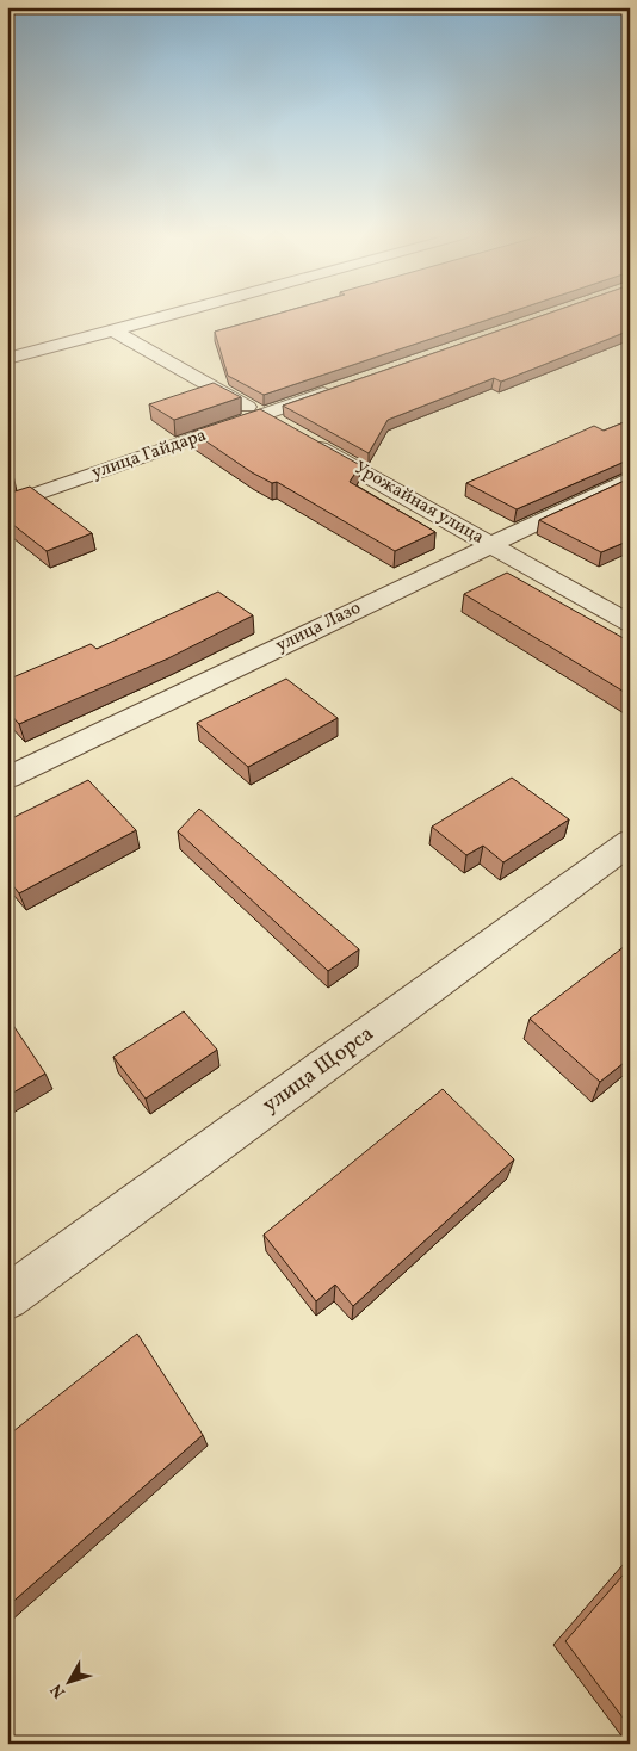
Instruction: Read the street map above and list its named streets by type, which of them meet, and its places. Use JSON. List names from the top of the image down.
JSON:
{
  "streets": {
    "street": [
      "улица Гайдара",
      "Урожайная улица",
      "улица Лазо",
      "улица Щорса"
    ]
  },
  "crossings": [
    ["Урожайная улица", "улица Лазо"]
  ],
  "north": "bottom left"
}
